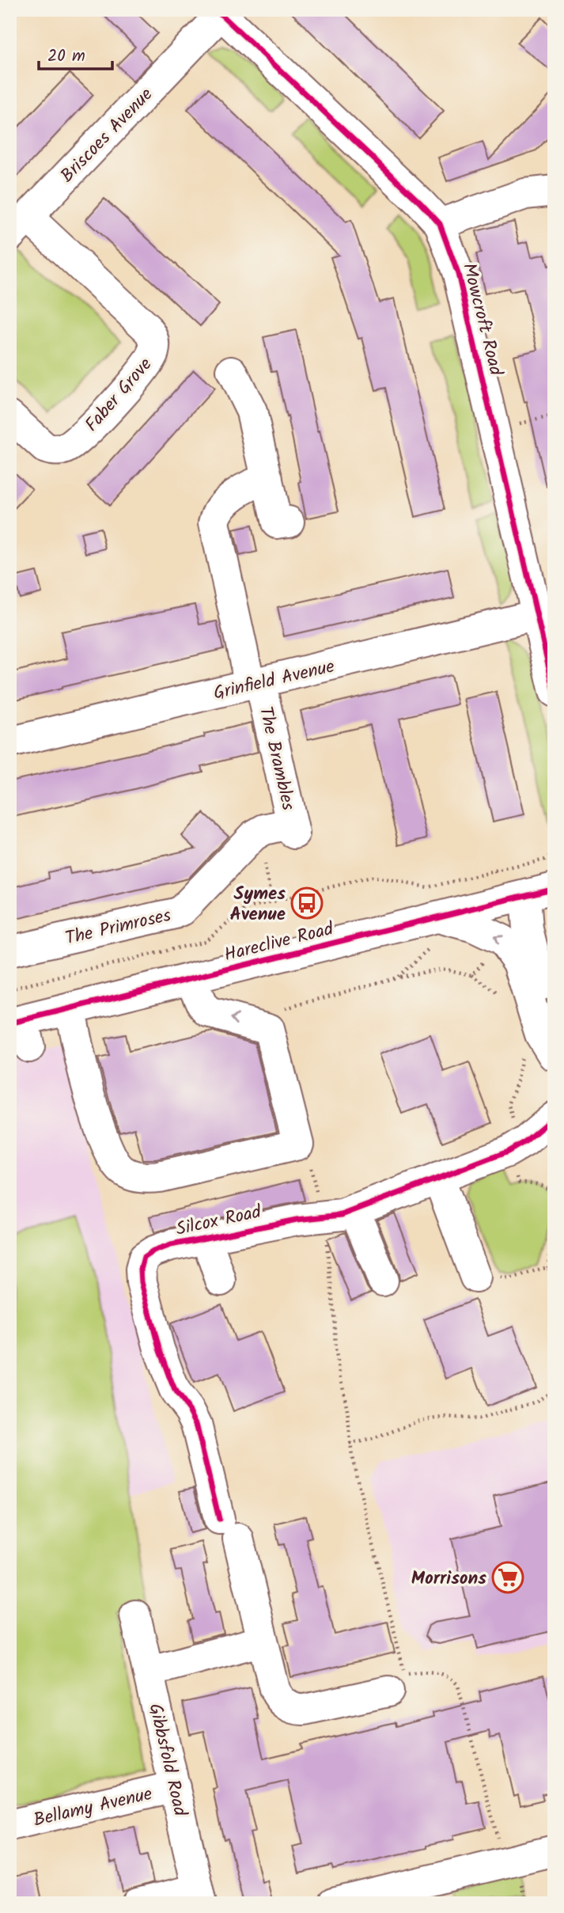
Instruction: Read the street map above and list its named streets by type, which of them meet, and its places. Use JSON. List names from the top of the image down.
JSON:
{
  "streets": {
    "street": [
      "Briscoes Avenue",
      "Mowcroft Road",
      "Faber Grove",
      "Grinfield Avenue",
      "The Brambles",
      "The Primroses",
      "Hareclive Road",
      "Silcox Road",
      "Gibbsfold Road",
      "Bellamy Avenue"
    ]
  },
  "crossings": [
    ["Briscoes Avenue", "Mowcroft Road"],
    ["Briscoes Avenue", "Faber Grove"],
    ["Mowcroft Road", "Grinfield Avenue"],
    ["Grinfield Avenue", "The Brambles"],
    ["The Brambles", "The Primroses"],
    ["Gibbsfold Road", "Bellamy Avenue"]
  ],
  "places": {
    "bus stop": ["Symes Avenue"],
    "supermarket": ["Morrisons"]
  },
  "scale_bar": "20 m"
}
